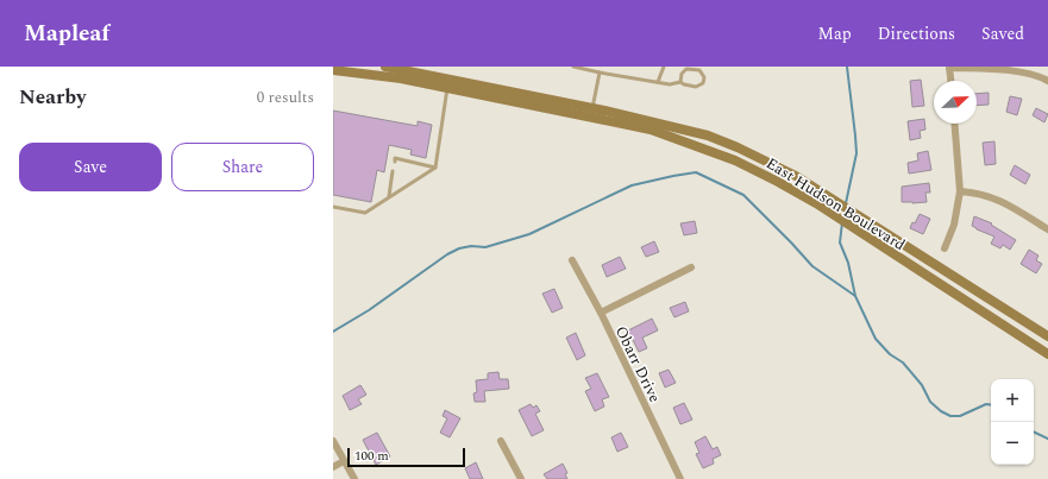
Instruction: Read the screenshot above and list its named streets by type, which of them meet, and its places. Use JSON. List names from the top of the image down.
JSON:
{
  "streets": {
    "main road": ["East Hudson Boulevard"],
    "street": ["Obarr Drive"]
  },
  "scale_bar": "100 m",
  "north": "top right",
  "page": {
    "header": "Mapleaf",
    "nav": ["Map", "Directions", "Saved"],
    "heading": ["Nearby", "0 results"],
    "buttons": ["Save", "Share"],
    "map_buttons": ["+", "−"],
    "scale": "100 m"
  }
}
